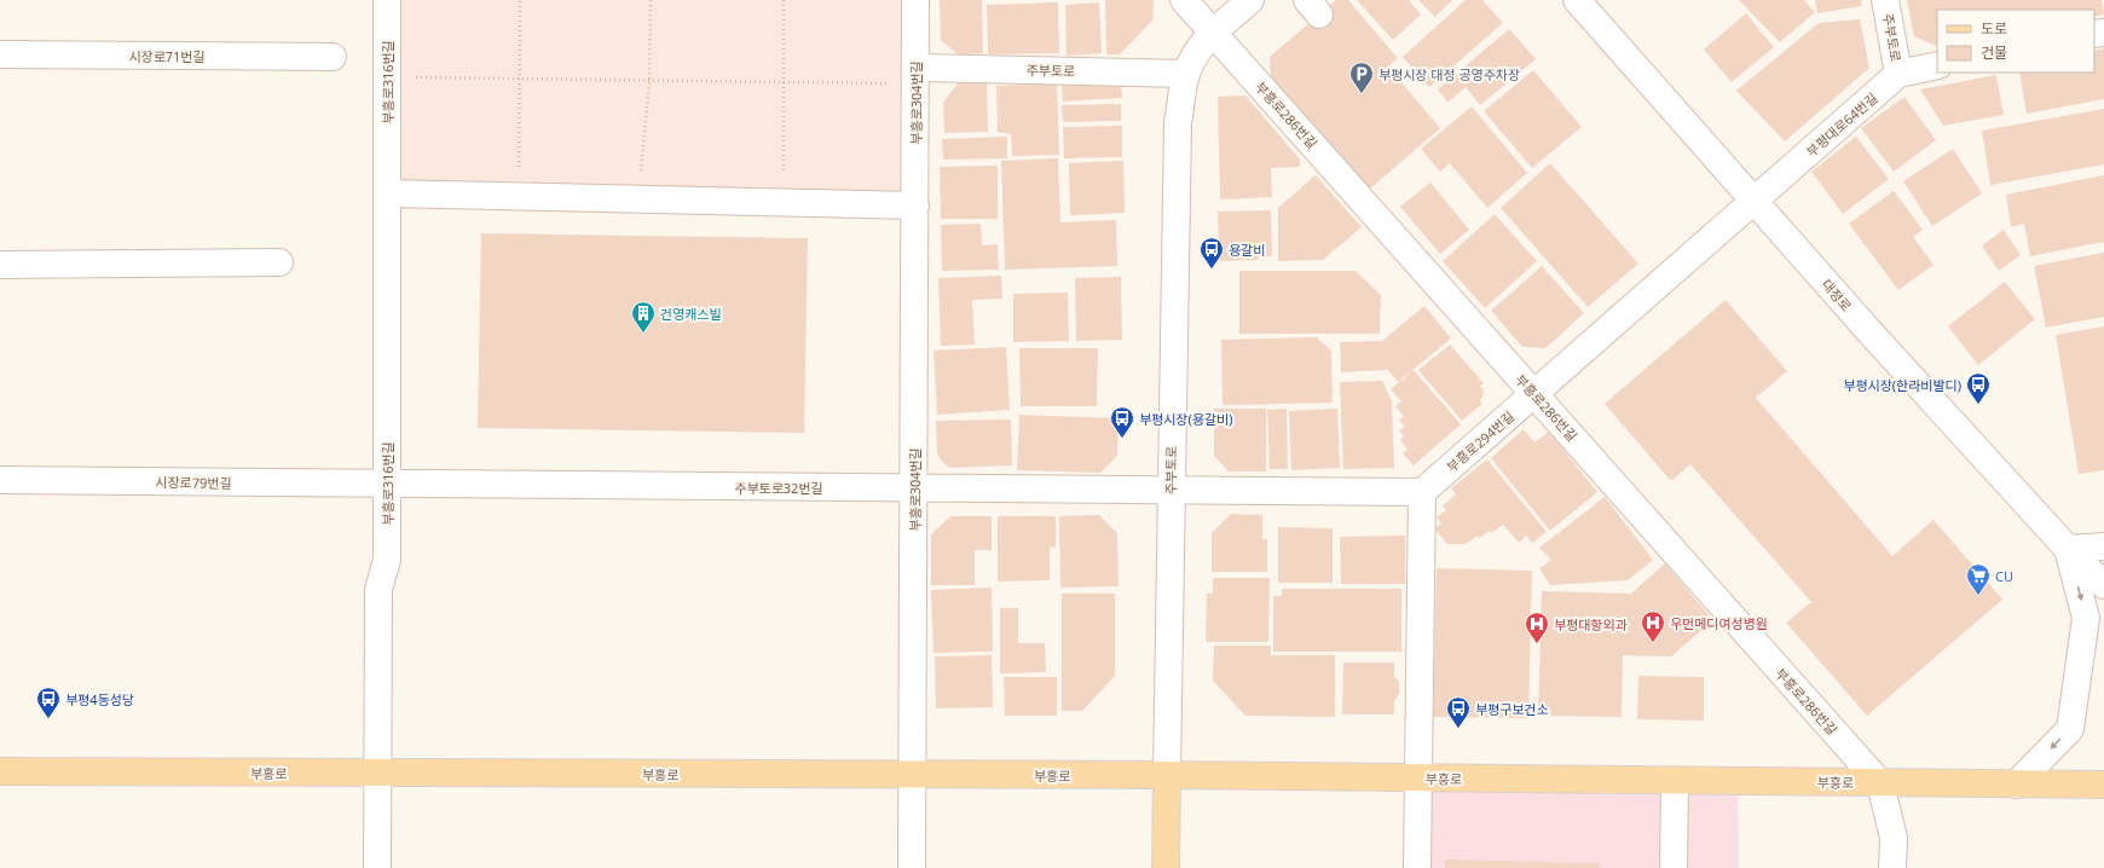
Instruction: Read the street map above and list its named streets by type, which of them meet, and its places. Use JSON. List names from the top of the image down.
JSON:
{
  "streets": {
    "main road": ["주부토로", "부흥로"],
    "street": [
      "시장로71번길",
      "부흥로316번길",
      "부흥로304번길",
      "부흥로286번길",
      "부평대로64번길",
      "대정로",
      "부흥로294번길",
      "시장로79번길",
      "주부토로32번길"
    ]
  },
  "crossings": [
    ["주부토로", "부흥로304번길"],
    ["주부토로", "부흥로286번길"],
    ["주부토로", "부평대로64번길"],
    ["주부토로", "주부토로32번길"],
    ["주부토로", "부흥로"],
    ["부흥로316번길", "시장로79번길"],
    ["부흥로316번길", "주부토로32번길"],
    ["부흥로316번길", "부흥로"],
    ["부흥로304번길", "주부토로32번길"],
    ["부흥로304번길", "부흥로"],
    ["부흥로286번길", "부흥로294번길"],
    ["부흥로286번길", "부흥로"],
    ["부평대로64번길", "대정로"],
    ["부평대로64번길", "부흥로294번길"],
    ["대정로", "부흥로294번길"],
    ["부흥로294번길", "주부토로32번길"],
    ["시장로79번길", "주부토로32번길"]
  ],
  "places": {
    "parking": ["부평시장 대정 공영주차장"],
    "bus stop": [
      "용갈비",
      "부평시장(한라비발디)",
      "부평시장(용갈비)",
      "부평4동성당",
      "부평구보건소"
    ],
    "building": ["건영캐스빌"],
    "supermarket": ["CU"],
    "hospital": ["우먼메디여성병원", "부평대항외과"]
  },
  "legend": ["도로", "건물"]
}
